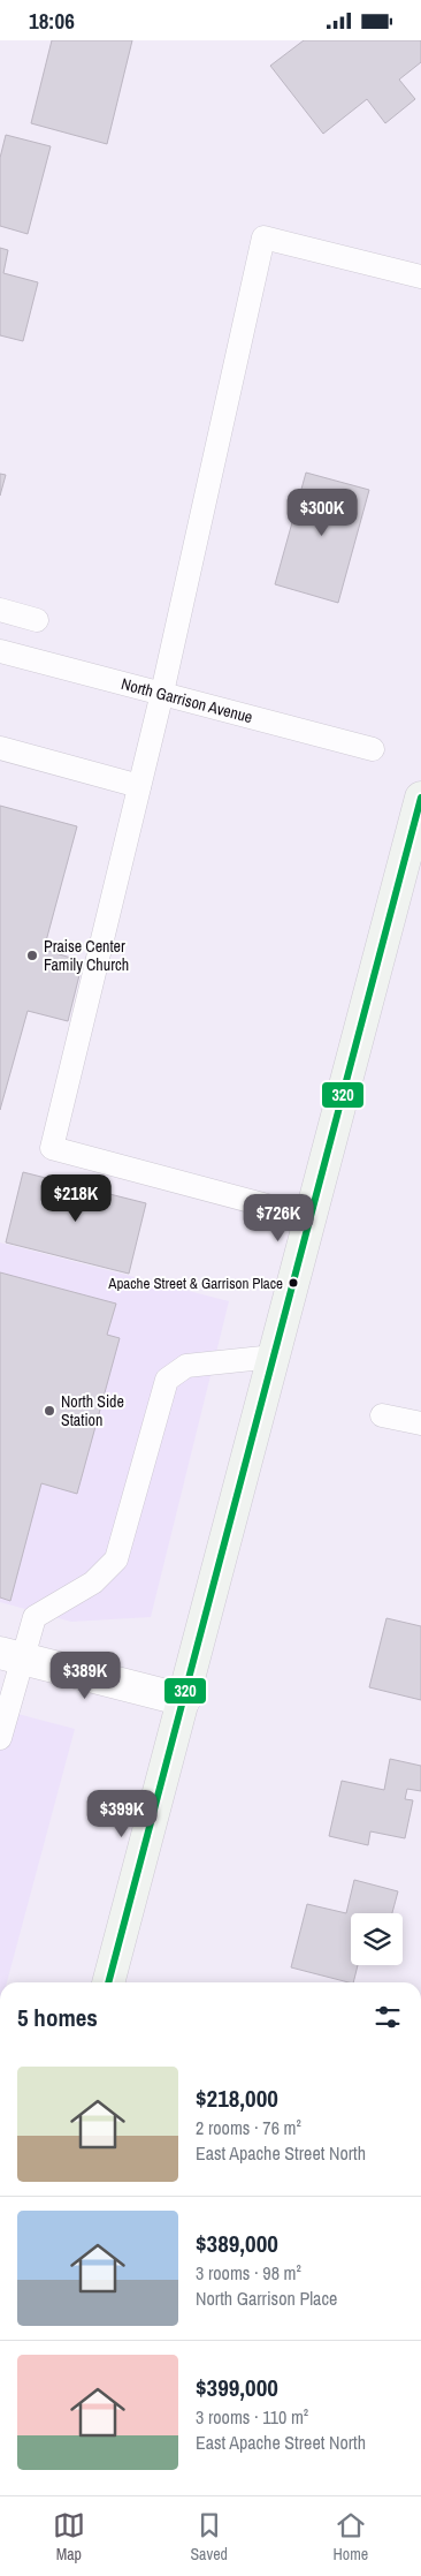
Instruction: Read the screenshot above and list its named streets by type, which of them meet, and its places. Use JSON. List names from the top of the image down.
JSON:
{
  "streets": {
    "lane": ["North Garrison Avenue"]
  },
  "places": ["Praise Center Family Church", "Apache Street & Garrison Place", "North Side Station"],
  "lines": ["transit line 320"],
  "page": {
    "status": "18:06",
    "price": [
      "$300K",
      "$218K",
      "$726K",
      "$389K",
      "$399K"
    ],
    "heading": "5 homes",
    "list": [
      {
        "name": "$218,000",
        "note": "2 rooms · 76 m² · East Apache Street North"
      },
      {
        "name": "$389,000",
        "note": "3 rooms · 98 m² · North Garrison Place"
      },
      {
        "name": "$399,000",
        "note": "3 rooms · 110 m² · East Apache Street North"
      }
    ],
    "tabs": ["Map", "Saved", "Home"]
  }
}
